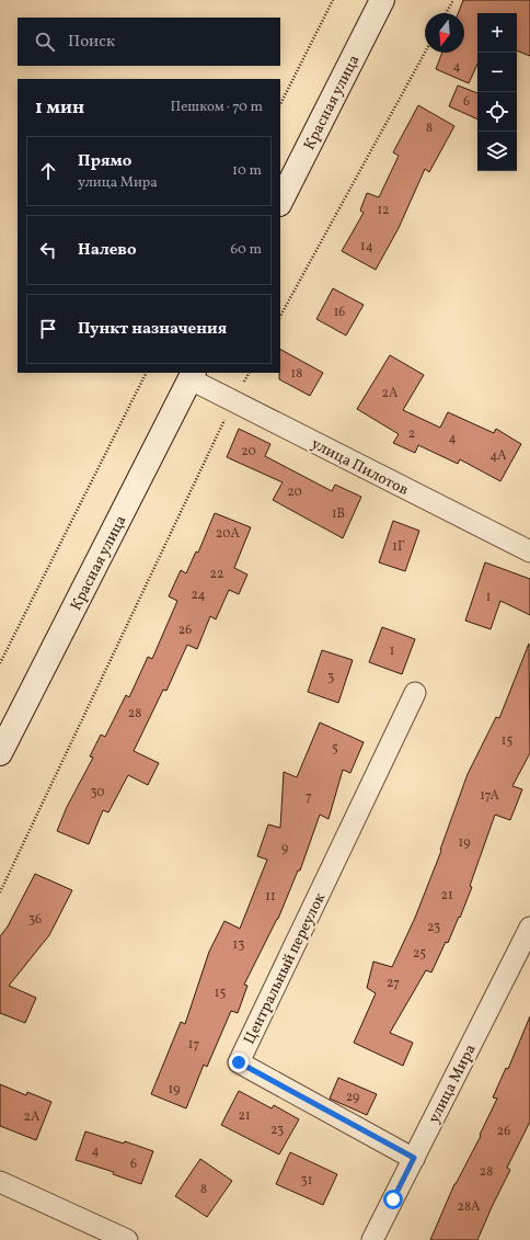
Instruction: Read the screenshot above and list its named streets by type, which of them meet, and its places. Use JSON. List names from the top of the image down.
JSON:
{
  "streets": {
    "main road": ["Красная улица"],
    "street": ["улица Пилотов", "Центральный переулок", "улица Мира"]
  },
  "crossings": [
    ["Красная улица", "улица Пилотов"],
    ["Центральный переулок", "улица Мира"]
  ],
  "house_numbers": [
    "4",
    "6",
    "8",
    "12",
    "14",
    "16",
    "18",
    "2А",
    "2",
    "4",
    "20",
    "4А",
    "20",
    "1В",
    "20А",
    "1Г",
    "22",
    "24",
    "1",
    "26",
    "1",
    "3",
    "28",
    "15",
    "5",
    "30",
    "17А",
    "7",
    "19",
    "9",
    "21",
    "11",
    "36",
    "23",
    "13",
    "25",
    "27",
    "15",
    "17",
    "19",
    "29",
    "21",
    "2А",
    "23",
    "26",
    "4",
    "6",
    "28",
    "31",
    "8",
    "28А"
  ],
  "north": "bottom",
  "page": {
    "map_buttons": ["+", "−"],
    "search": "Поиск",
    "heading": ["1 мин", "Пешком · 70 m"],
    "list": [
      ["Прямо", "улица Мира", "10 m"],
      ["Налево", "60 m"],
      "Пункт назначения"
    ]
  }
}
